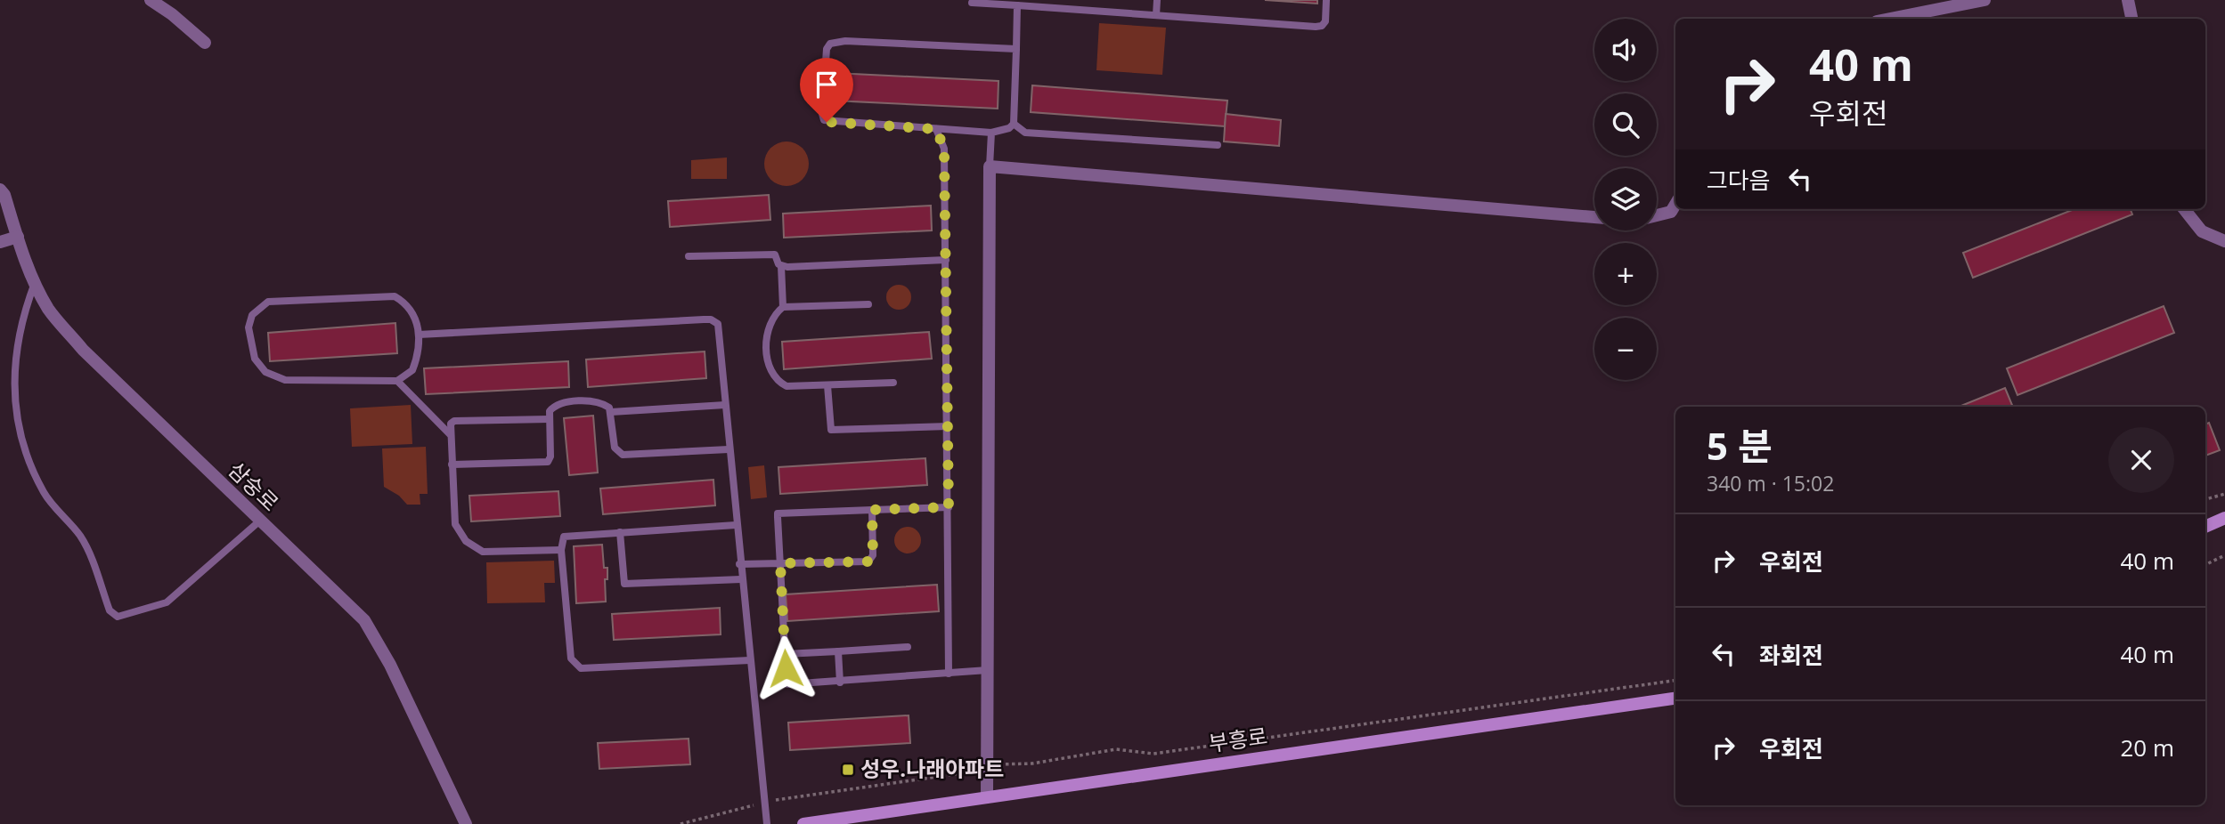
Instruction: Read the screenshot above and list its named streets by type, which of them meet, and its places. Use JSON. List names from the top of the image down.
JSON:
{
  "streets": {
    "main road": ["부흥로"],
    "street": ["삼숭로"]
  },
  "places": {
    "transit": ["성우.나래아파트"]
  },
  "page": {
    "map_buttons": ["+", "−"],
    "turn": ["40 m", "우회전"],
    "then": "그다음",
    "heading": ["5 분", "340 m · 15:02"],
    "list": [
      {
        "name": "우회전",
        "value": "40 m"
      },
      {
        "name": "좌회전",
        "value": "40 m"
      },
      {
        "name": "우회전",
        "value": "20 m"
      }
    ]
  }
}
